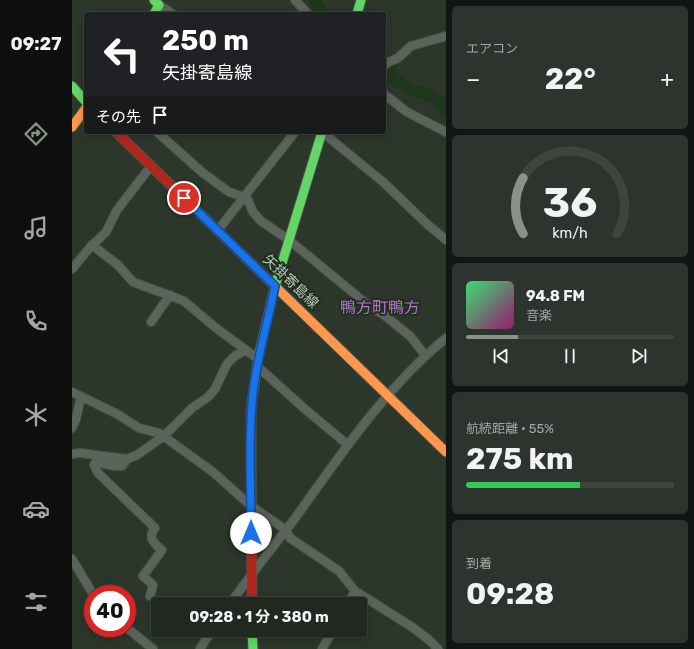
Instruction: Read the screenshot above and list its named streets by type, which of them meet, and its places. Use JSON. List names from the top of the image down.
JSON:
{
  "streets": {
    "main road": ["矢掛寄島線"]
  },
  "districts": ["鴨方町鴨方"],
  "page": {
    "tabs": "09:27",
    "tile": [
      "エアコン",
      ["航続距離 · 55%", "275 km"],
      ["到着", "09:28"]
    ],
    "turn": ["250 m", "矢掛寄島線"],
    "heat": ["−", "22°", "+"],
    "then": "その先",
    "song": ["94.8 FM", "音楽"],
    "limit": "40",
    "trip": "09:28 · 1 分 · 380 m",
    "gauge": ["36", "km/h"]
  }
}
